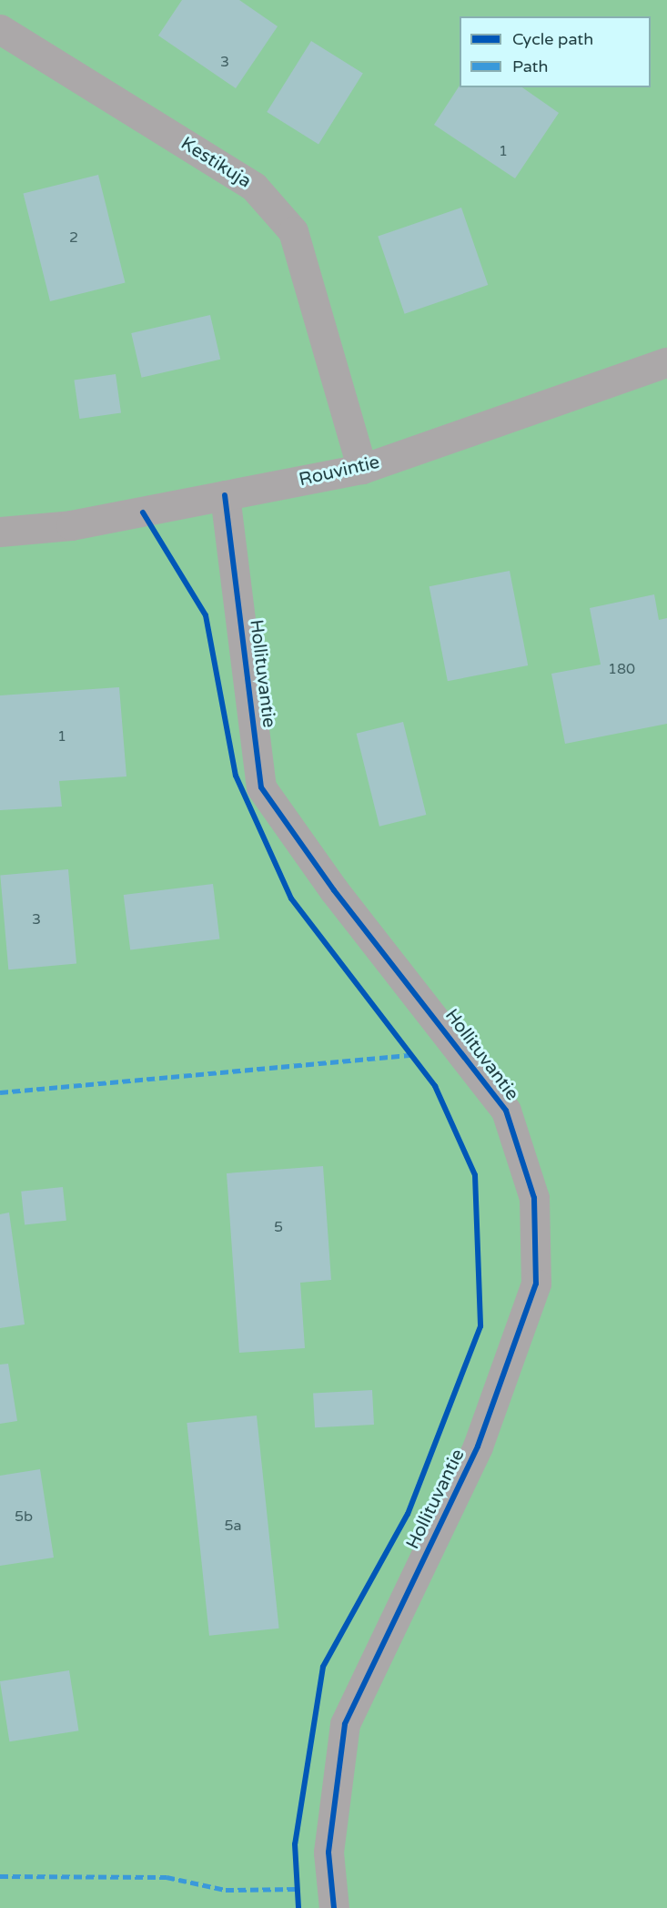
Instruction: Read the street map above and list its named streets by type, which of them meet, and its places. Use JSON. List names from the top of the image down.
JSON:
{
  "streets": {
    "street": ["Kestikuja", "Rouvintie", "Hollituvantie"]
  },
  "crossings": [
    ["Kestikuja", "Rouvintie"],
    ["Rouvintie", "Hollituvantie"]
  ],
  "house_numbers": [
    "3",
    "1",
    "2",
    "180",
    "1",
    "3",
    "5",
    "5b",
    "5a"
  ],
  "legend": ["Cycle path", "Path"]
}
